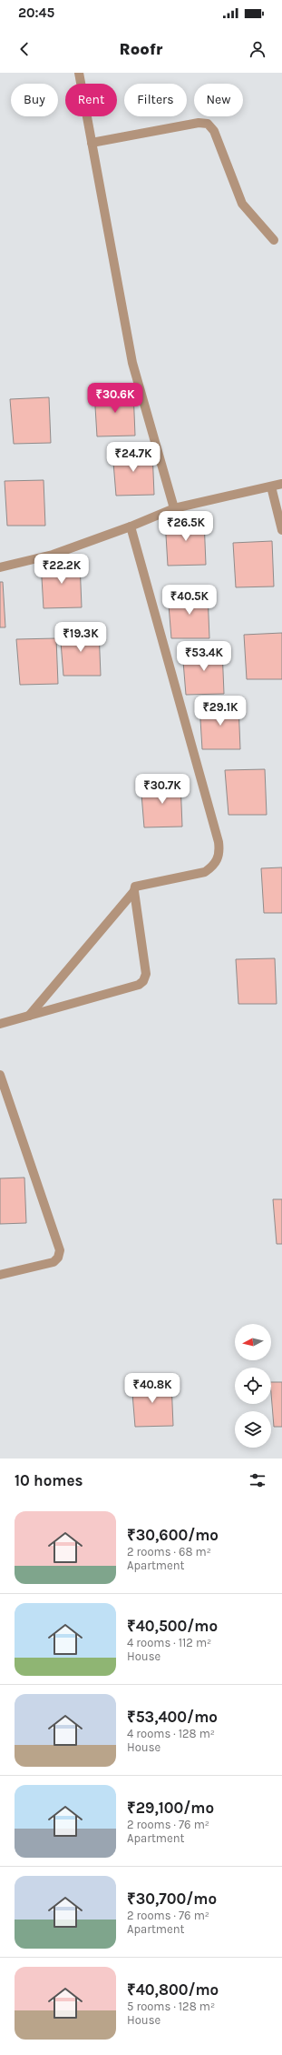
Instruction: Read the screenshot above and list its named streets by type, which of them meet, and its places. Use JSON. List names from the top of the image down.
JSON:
{
  "north": "left",
  "page": {
    "status": "20:45",
    "header": "Roofr",
    "chip": [
      "Buy",
      "Rent",
      "Filters",
      "New"
    ],
    "price": [
      "₹30.6K",
      "₹24.7K",
      "₹26.5K",
      "₹22.2K",
      "₹40.5K",
      "₹19.3K",
      "₹53.4K",
      "₹29.1K",
      "₹30.7K",
      "₹40.8K"
    ],
    "heading": "10 homes",
    "list": [
      {
        "name": "₹30,600/mo",
        "note": "2 rooms · 68 m² · Apartment"
      },
      {
        "name": "₹40,500/mo",
        "note": "4 rooms · 112 m² · House"
      },
      {
        "name": "₹53,400/mo",
        "note": "4 rooms · 128 m² · House"
      },
      {
        "name": "₹29,100/mo",
        "note": "2 rooms · 76 m² · Apartment"
      },
      {
        "name": "₹30,700/mo",
        "note": "2 rooms · 76 m² · Apartment"
      },
      {
        "name": "₹40,800/mo",
        "note": "5 rooms · 128 m² · House"
      }
    ]
  }
}
